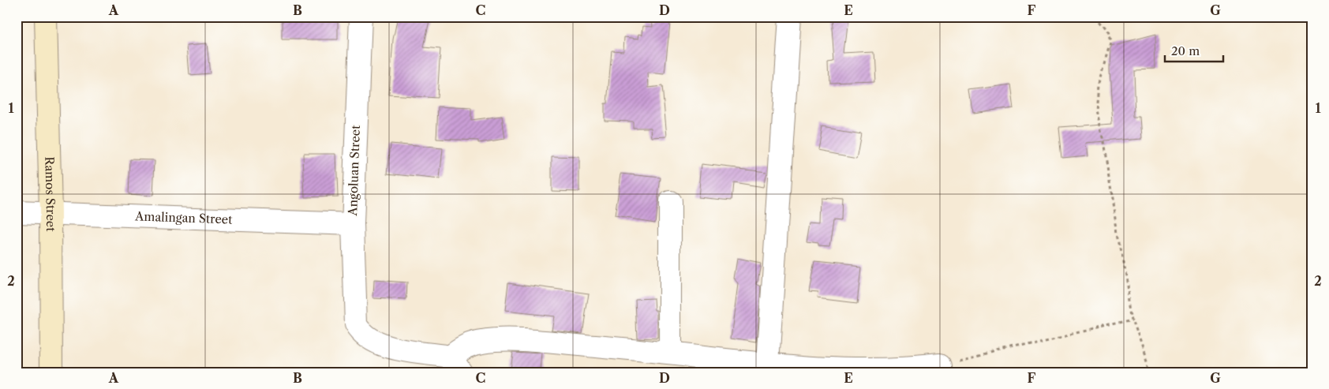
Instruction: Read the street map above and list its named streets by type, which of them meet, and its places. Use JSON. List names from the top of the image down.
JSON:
{
  "streets": {
    "main road": ["Ramos Street"],
    "street": ["Angoluan Street", "Amalingan Street"]
  },
  "crossings": [
    ["Angoluan Street", "Amalingan Street"],
    ["Ramos Street", "Amalingan Street"]
  ],
  "scale_bar": "20 m",
  "grid": {
    "columns": [
      "A",
      "B",
      "C",
      "D",
      "E",
      "F",
      "G"
    ],
    "rows": ["1", "2"]
  }
}
